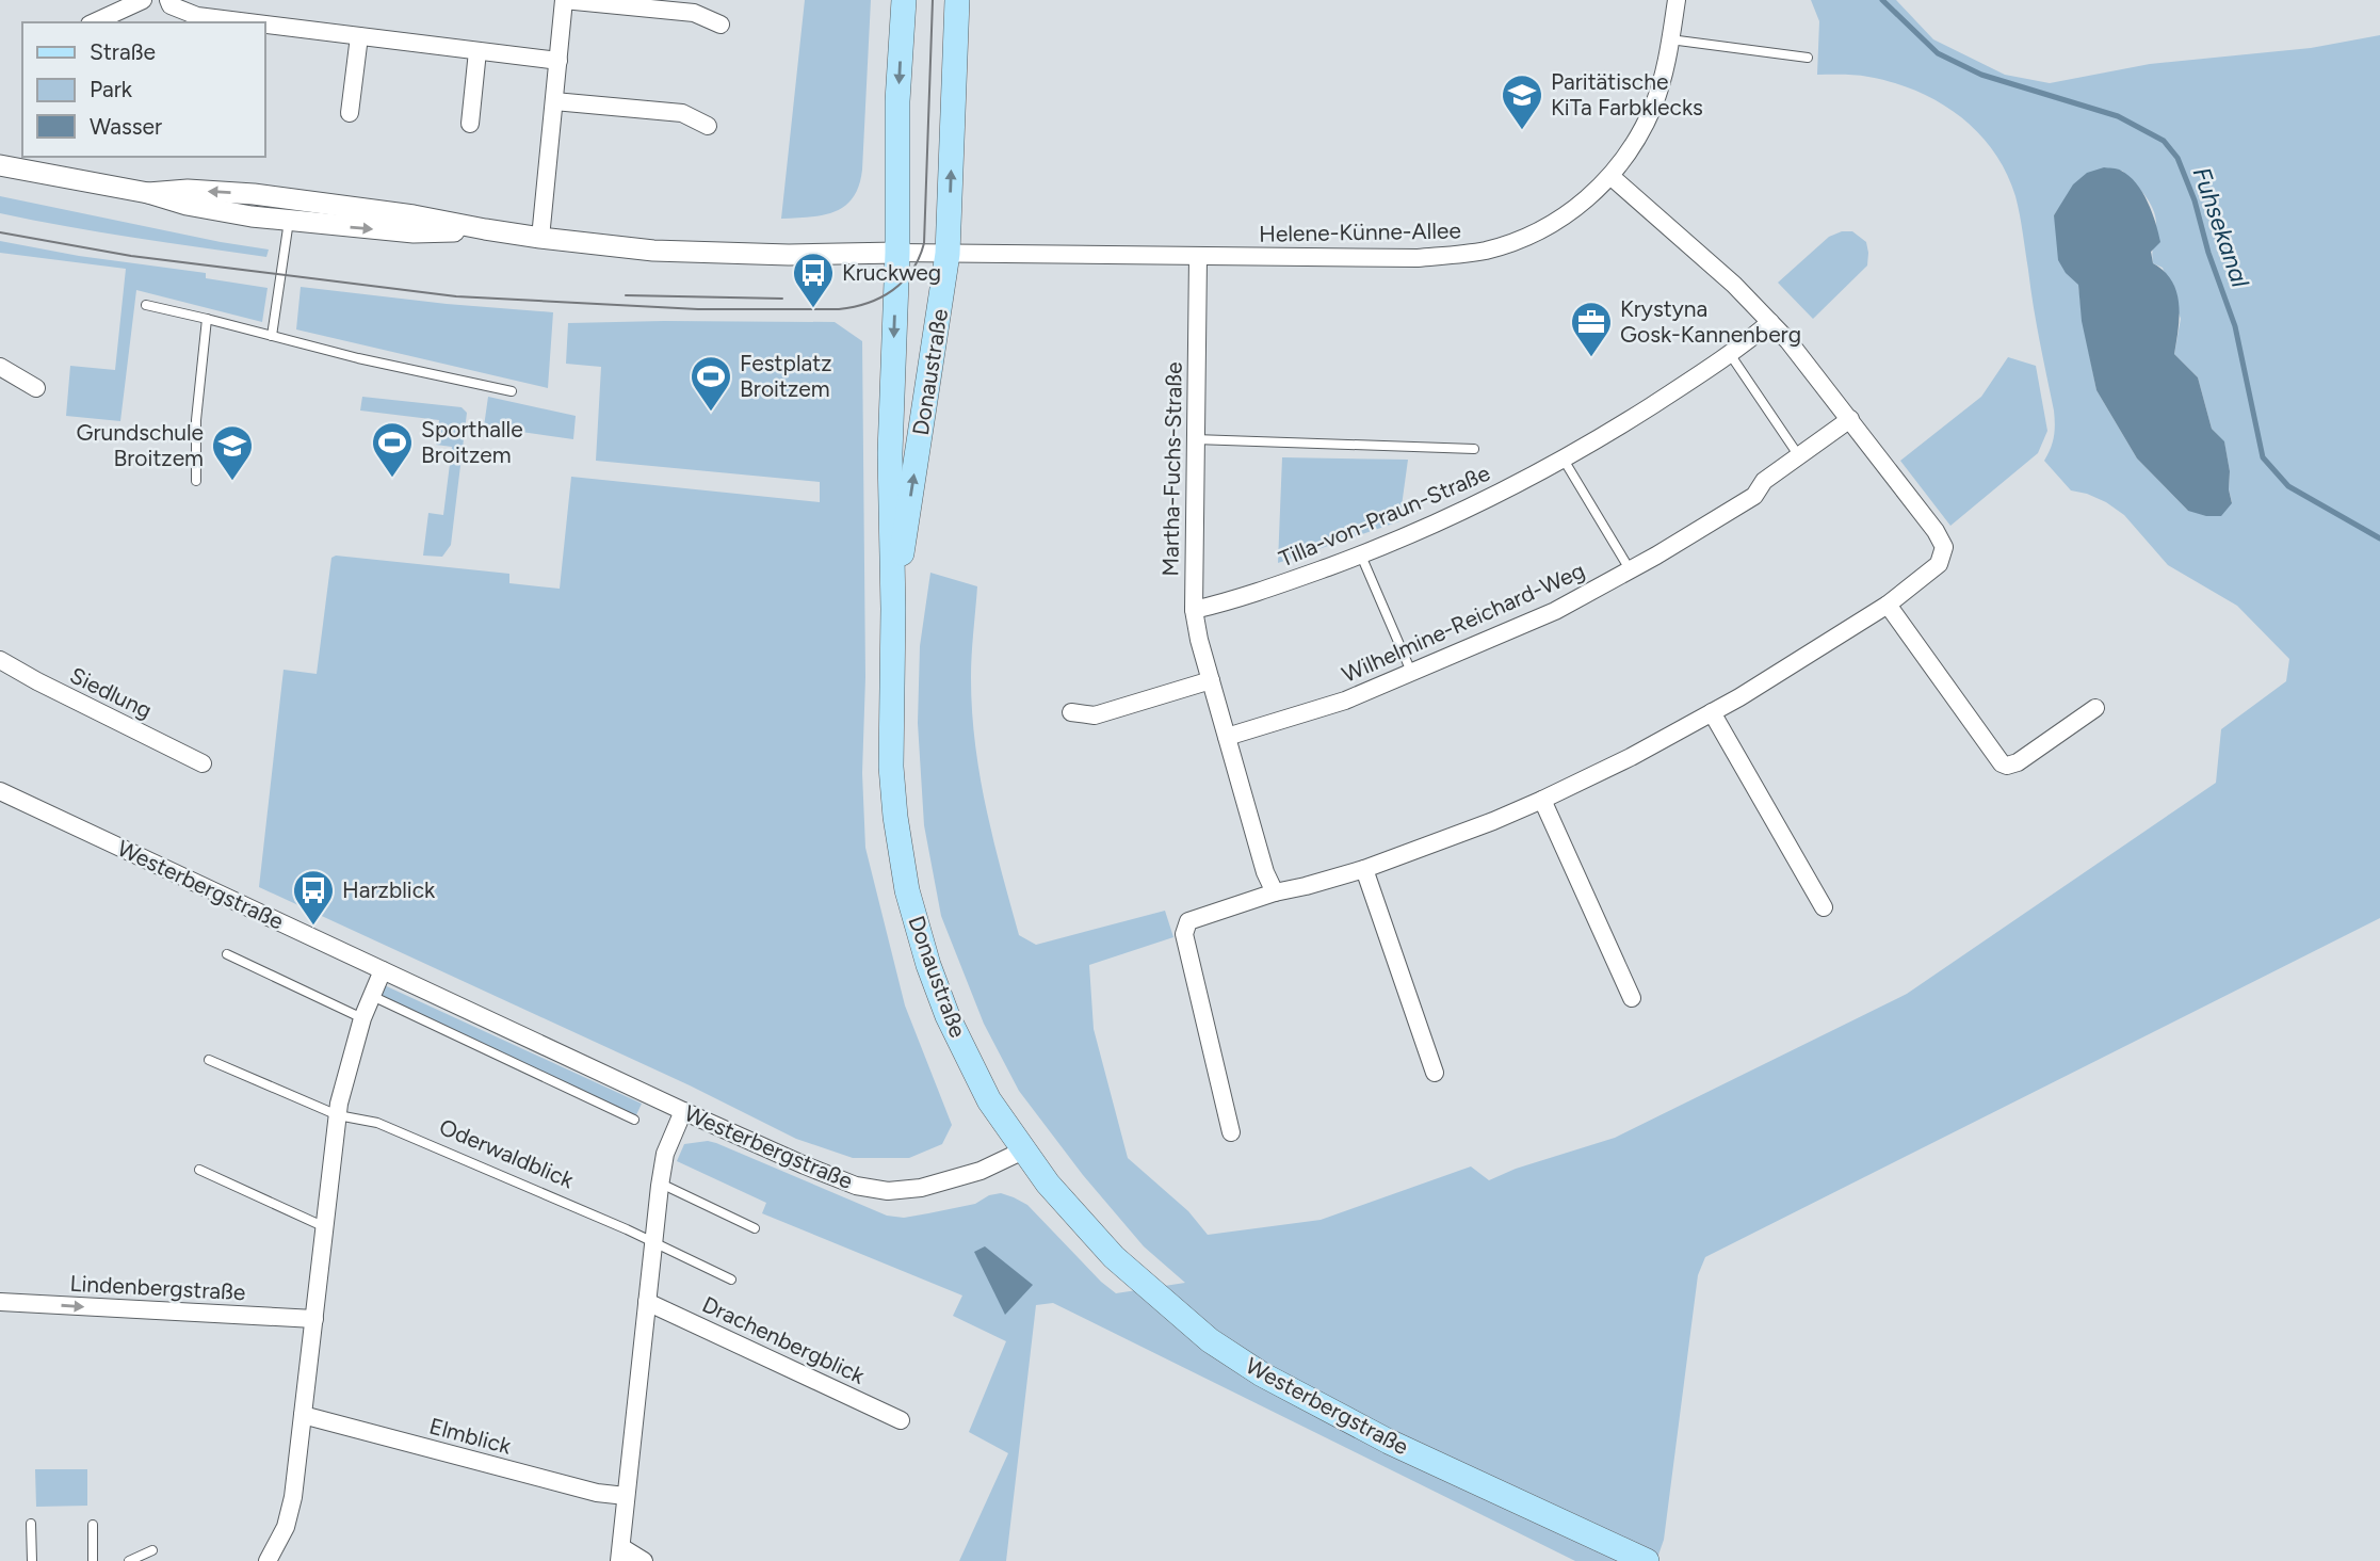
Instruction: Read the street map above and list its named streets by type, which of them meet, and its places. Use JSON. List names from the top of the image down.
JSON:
{
  "streets": {
    "main road": ["Donaustraße", "Westerbergstraße"],
    "street": [
      "Helene-Künne-Allee",
      "Martha-Fuchs-Straße",
      "Tilla-von-Praun-Straße",
      "Wilhelmine-Reichard-Weg",
      "Siedlung",
      "Lindenbergstraße",
      "Drachenbergblick",
      "Elmblick"
    ],
    "lane": ["Oderwaldblick"]
  },
  "crossings": [
    ["Helene-Künne-Allee", "Donaustraße"],
    ["Helene-Künne-Allee", "Martha-Fuchs-Straße"],
    ["Donaustraße", "Westerbergstraße"],
    ["Martha-Fuchs-Straße", "Tilla-von-Praun-Straße"],
    ["Martha-Fuchs-Straße", "Wilhelmine-Reichard-Weg"]
  ],
  "one_way": ["Lindenbergstraße"],
  "water": ["Fuhsekanal"],
  "places": {
    "school or university": ["Paritätische KiTa Farbklecks", "Grundschule Broitzem"],
    "bus stop": ["Kruckweg", "Harzblick"],
    "office": ["Krystyna Gosk-Kannenberg"],
    "sports": ["Festplatz Broitzem", "Sporthalle Broitzem"]
  },
  "legend": ["Straße", "Park", "Wasser"]
}
